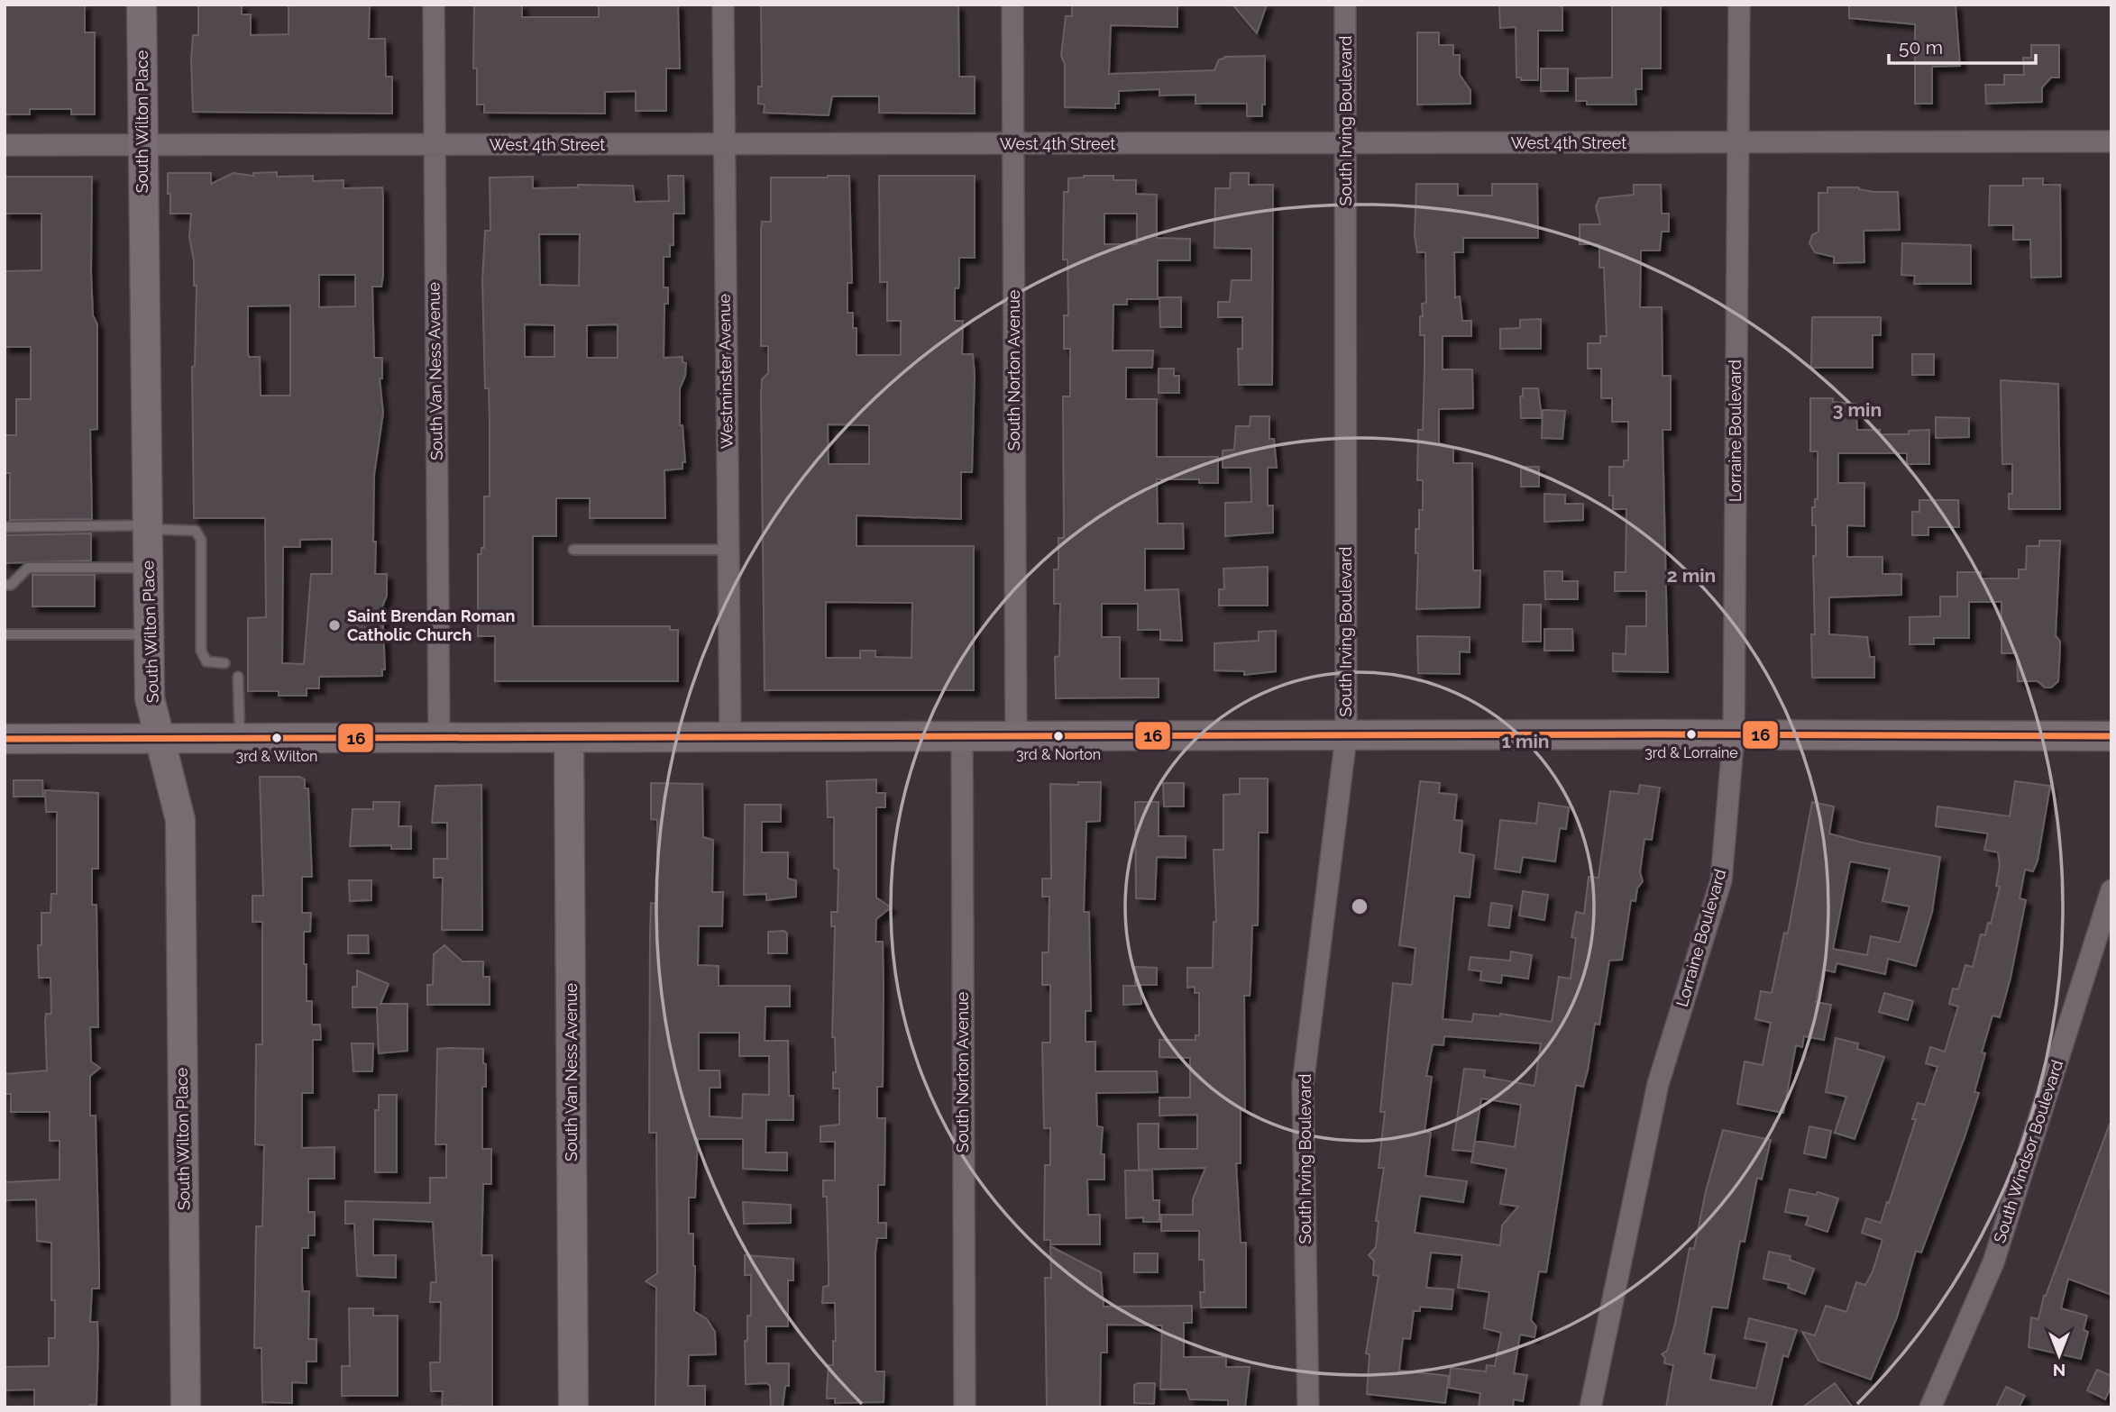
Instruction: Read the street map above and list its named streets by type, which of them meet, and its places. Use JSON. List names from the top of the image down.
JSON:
{
  "streets": {
    "main road": ["South Wilton Place", "South Van Ness Avenue"],
    "street": [
      "South Irving Boulevard",
      "West 4th Street",
      "South Norton Avenue",
      "Westminster Avenue",
      "Lorraine Boulevard",
      "South Windsor Boulevard"
    ]
  },
  "crossings": [
    ["South Irving Boulevard", "West 4th Street"],
    ["South Wilton Place", "West 4th Street"],
    ["West 4th Street", "South Norton Avenue"],
    ["West 4th Street", "South Van Ness Avenue"],
    ["West 4th Street", "Westminster Avenue"],
    ["West 4th Street", "Lorraine Boulevard"]
  ],
  "places": [
    "Saint Brendan Roman Catholic Church",
    "3rd & Lorraine",
    "3rd & Norton",
    "3rd & Wilton"
  ],
  "lines": ["transit line 16"],
  "scale_bar": "50 m",
  "north": "bottom",
  "rings": ["3 min", "2 min", "1 min"]
}
